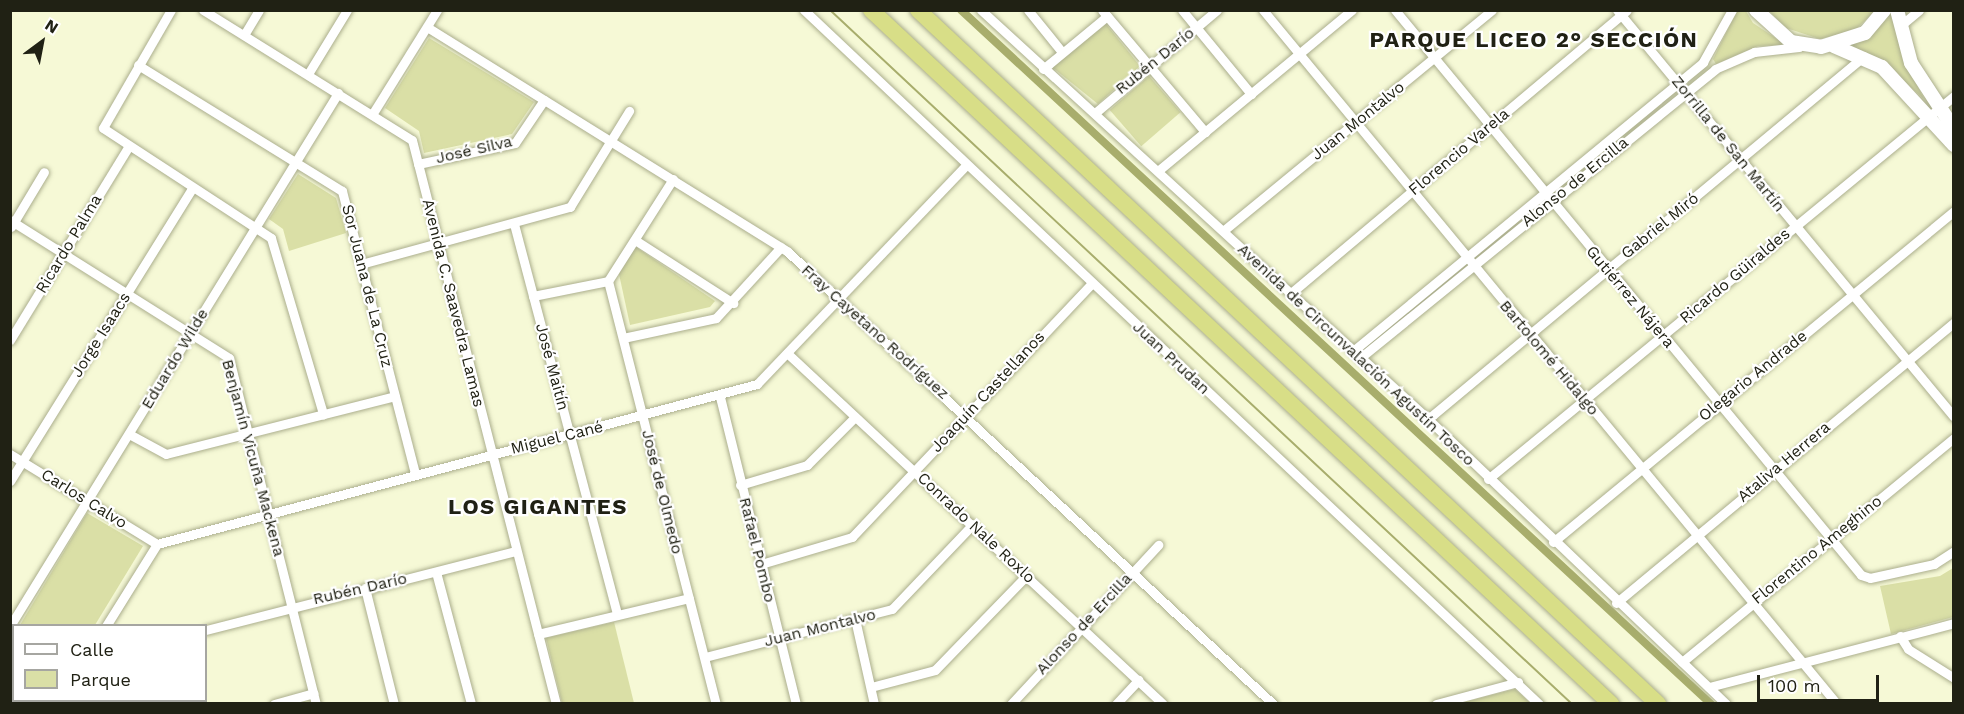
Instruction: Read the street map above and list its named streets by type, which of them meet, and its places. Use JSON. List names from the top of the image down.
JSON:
{
  "streets": {
    "street": [
      "Rubén Darío",
      "Juan Montalvo",
      "Zorrilla de San Martín",
      "José Silva",
      "Florencio Varela",
      "Alonso de Ercilla",
      "Gabriel Miró",
      "Ricardo Palma",
      "Ricardo Güiraldes",
      "Sor Juana de La Cruz",
      "Gutiérrez Nájera",
      "Avenida C. Saavedra Lamas",
      "Fray Cayetano Rodríguez",
      "Jorge Isaacs",
      "Avenida de Circunvalación Agustín Tosco",
      "Juan Prudan",
      "Bartolomé Hidalgo",
      "Eduardo Wilde",
      "José Maitín",
      "Olegario Andrade",
      "Joaquín Castellanos",
      "Miguel Cané",
      "Benjamín Vicuña Mackena",
      "Ataliva Herrera",
      "José de Olmedo",
      "Carlos Calvo",
      "Conrado Nale Roxlo",
      "Rafael Pombo",
      "Florentino Ameghino"
    ]
  },
  "crossings": [
    ["Rubén Darío", "Avenida C. Saavedra Lamas"],
    ["Rubén Darío", "Avenida de Circunvalación Agustín Tosco"],
    ["Rubén Darío", "Benjamín Vicuña Mackena"],
    ["Juan Montalvo", "Gutiérrez Nájera"],
    ["Juan Montalvo", "Avenida de Circunvalación Agustín Tosco"],
    ["Juan Montalvo", "Bartolomé Hidalgo"],
    ["Juan Montalvo", "José de Olmedo"],
    ["Juan Montalvo", "Conrado Nale Roxlo"],
    ["Juan Montalvo", "Rafael Pombo"],
    ["Zorrilla de San Martín", "Florencio Varela"],
    ["Zorrilla de San Martín", "Alonso de Ercilla"],
    ["Zorrilla de San Martín", "Gabriel Miró"],
    ["Zorrilla de San Martín", "Ricardo Güiraldes"],
    ["Zorrilla de San Martín", "Olegario Andrade"],
    ["Zorrilla de San Martín", "Ataliva Herrera"],
    ["José Silva", "Avenida C. Saavedra Lamas"],
    ["José Silva", "Fray Cayetano Rodríguez"],
    ["Florencio Varela", "Gutiérrez Nájera"],
    ["Florencio Varela", "Avenida de Circunvalación Agustín Tosco"],
    ["Florencio Varela", "Bartolomé Hidalgo"],
    ["Alonso de Ercilla", "Gutiérrez Nájera"],
    ["Alonso de Ercilla", "Fray Cayetano Rodríguez"],
    ["Alonso de Ercilla", "Avenida de Circunvalación Agustín Tosco"],
    ["Alonso de Ercilla", "Bartolomé Hidalgo"],
    ["Alonso de Ercilla", "Conrado Nale Roxlo"],
    ["Gabriel Miró", "Gutiérrez Nájera"],
    ["Gabriel Miró", "Avenida de Circunvalación Agustín Tosco"],
    ["Gabriel Miró", "Bartolomé Hidalgo"],
    ["Ricardo Palma", "Benjamín Vicuña Mackena"],
    ["Ricardo Güiraldes", "Gutiérrez Nájera"],
    ["Ricardo Güiraldes", "Avenida de Circunvalación Agustín Tosco"],
    ["Ricardo Güiraldes", "Bartolomé Hidalgo"],
    ["Sor Juana de La Cruz", "Eduardo Wilde"],
    ["Sor Juana de La Cruz", "Miguel Cané"],
    ["Gutiérrez Nájera", "Olegario Andrade"],
    ["Gutiérrez Nájera", "Ataliva Herrera"],
    ["Gutiérrez Nájera", "Florentino Ameghino"],
    ["Avenida C. Saavedra Lamas", "Eduardo Wilde"],
    ["Avenida C. Saavedra Lamas", "Miguel Cané"],
    ["Fray Cayetano Rodríguez", "Joaquín Castellanos"],
    ["Fray Cayetano Rodríguez", "Miguel Cané"],
    ["Jorge Isaacs", "Benjamín Vicuña Mackena"],
    ["Jorge Isaacs", "Carlos Calvo"],
    ["Avenida de Circunvalación Agustín Tosco", "Olegario Andrade"],
    ["Avenida de Circunvalación Agustín Tosco", "Ataliva Herrera"],
    ["Avenida de Circunvalación Agustín Tosco", "Florentino Ameghino"],
    ["Juan Prudan", "Joaquín Castellanos"],
    ["Juan Prudan", "Miguel Cané"],
    ["Bartolomé Hidalgo", "Olegario Andrade"],
    ["Bartolomé Hidalgo", "Ataliva Herrera"],
    ["Bartolomé Hidalgo", "Florentino Ameghino"],
    ["Eduardo Wilde", "Benjamín Vicuña Mackena"],
    ["Eduardo Wilde", "Carlos Calvo"],
    ["José Maitín", "Miguel Cané"],
    ["Joaquín Castellanos", "Conrado Nale Roxlo"],
    ["Joaquín Castellanos", "Rafael Pombo"],
    ["Miguel Cané", "Benjamín Vicuña Mackena"],
    ["Miguel Cané", "José de Olmedo"],
    ["Miguel Cané", "Carlos Calvo"],
    ["Miguel Cané", "Conrado Nale Roxlo"],
    ["Miguel Cané", "Rafael Pombo"]
  ],
  "districts": ["PARQUE LICEO 2° SECCIÓN", "LOS GIGANTES"],
  "legend": ["Calle", "Parque"],
  "scale_bar": "100 m",
  "north": "top right"
}
